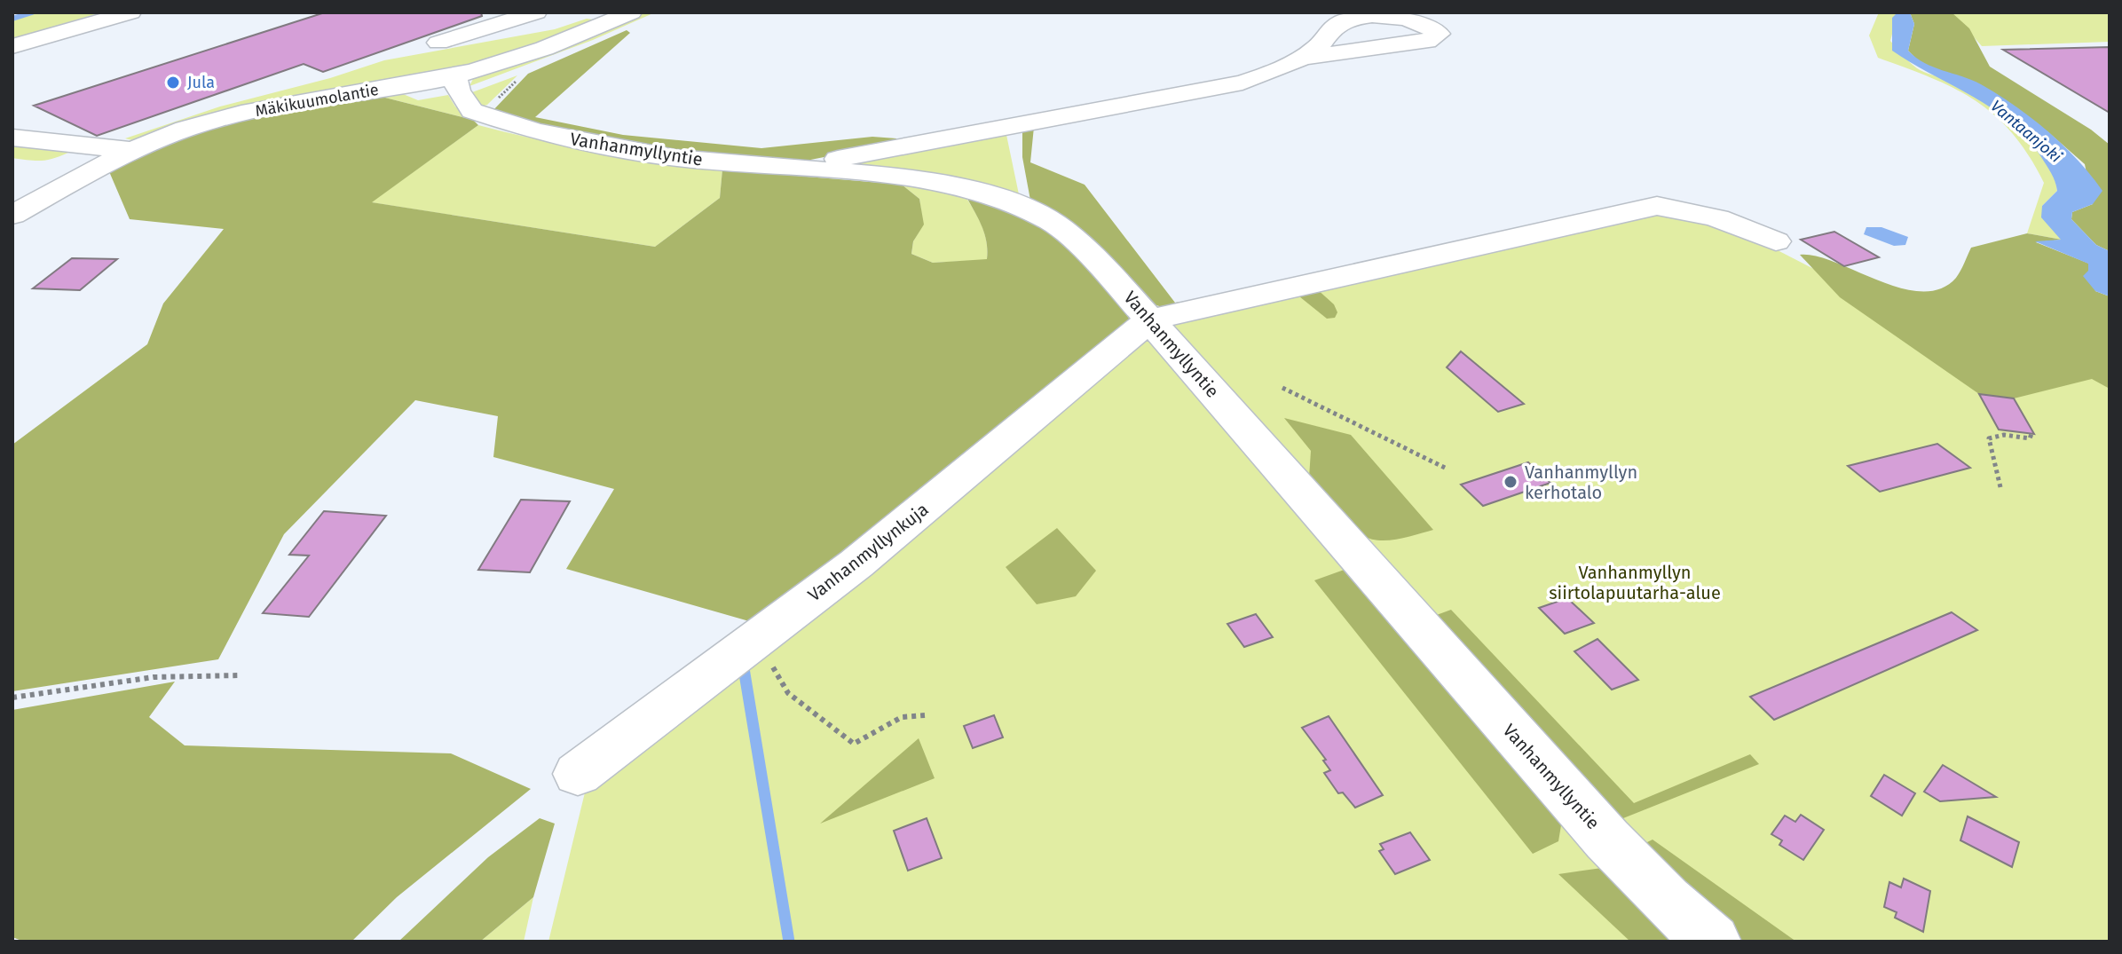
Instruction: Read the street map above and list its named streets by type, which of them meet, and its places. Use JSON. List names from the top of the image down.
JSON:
{
  "streets": {
    "street": ["Mäkikuumolantie", "Vanhanmyllyntie", "Vanhanmyllynkuja"]
  },
  "crossings": [
    ["Vanhanmyllyntie", "Vanhanmyllynkuja"]
  ],
  "water": ["Vantaanjoki"],
  "parks": ["Vanhanmyllyn siirtolapuutarha-alue"],
  "places": ["Jula", "Vanhanmyllyn kerhotalo"]
}
